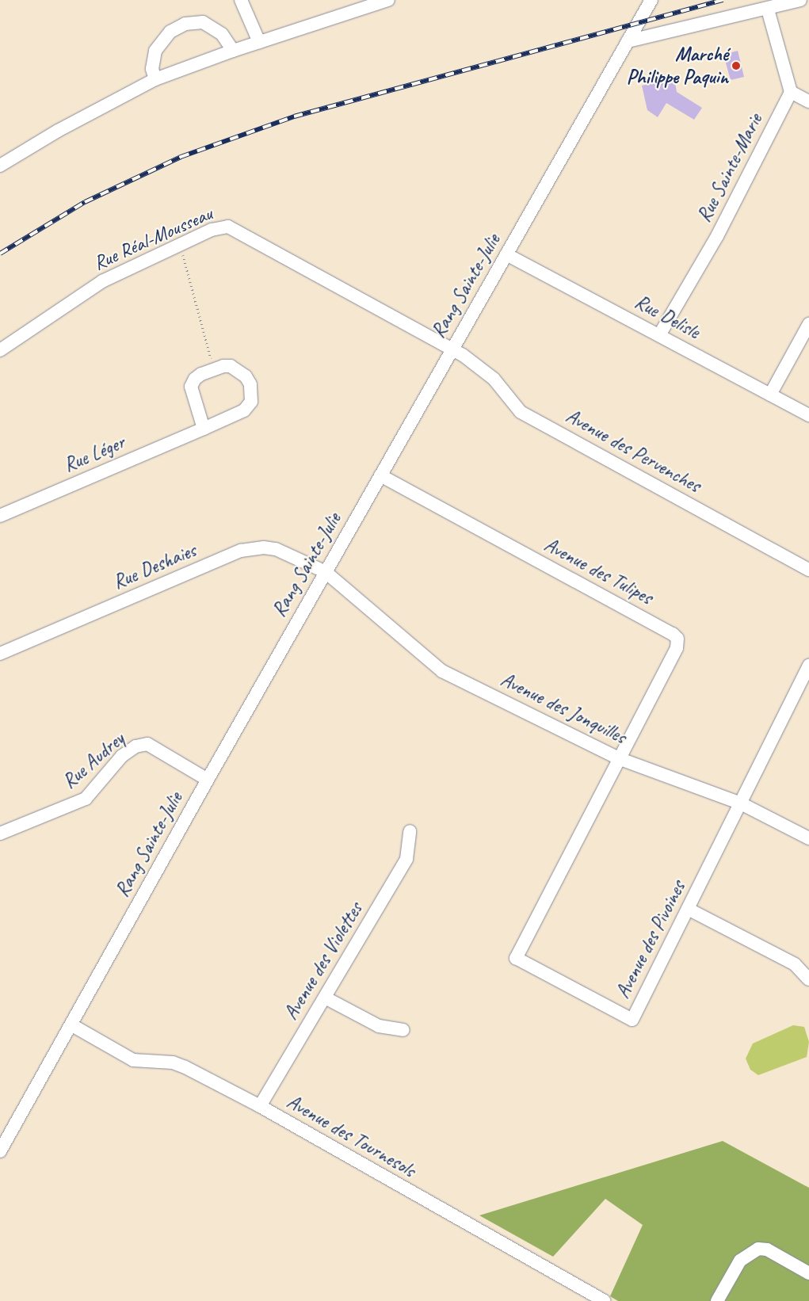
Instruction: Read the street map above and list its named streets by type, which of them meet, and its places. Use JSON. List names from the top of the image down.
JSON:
{
  "streets": {
    "street": [
      "Rue Sainte-Marie",
      "Rue Réal-Mousseau",
      "Rang Sainte-Julie",
      "Rue Delisle",
      "Avenue des Pervenches",
      "Rue Léger",
      "Rue Deshaies",
      "Avenue des Tulipes",
      "Avenue des Jonquilles",
      "Rue Audrey",
      "Avenue des Pivoines",
      "Avenue des Violettes",
      "Avenue des Tournesols"
    ]
  },
  "crossings": [
    ["Rue Sainte-Marie", "Rue Delisle"],
    ["Rue Réal-Mousseau", "Rang Sainte-Julie"],
    ["Rue Réal-Mousseau", "Avenue des Pervenches"],
    ["Rang Sainte-Julie", "Rue Delisle"],
    ["Rang Sainte-Julie", "Avenue des Pervenches"],
    ["Rang Sainte-Julie", "Rue Deshaies"],
    ["Rang Sainte-Julie", "Avenue des Tulipes"],
    ["Rang Sainte-Julie", "Avenue des Jonquilles"],
    ["Rang Sainte-Julie", "Rue Audrey"],
    ["Rang Sainte-Julie", "Avenue des Tournesols"],
    ["Rue Deshaies", "Avenue des Jonquilles"],
    ["Avenue des Tulipes", "Avenue des Jonquilles"],
    ["Avenue des Tulipes", "Avenue des Pivoines"],
    ["Avenue des Jonquilles", "Avenue des Pivoines"],
    ["Avenue des Violettes", "Avenue des Tournesols"]
  ],
  "places": ["Marché Philippe Paquin"]
}
